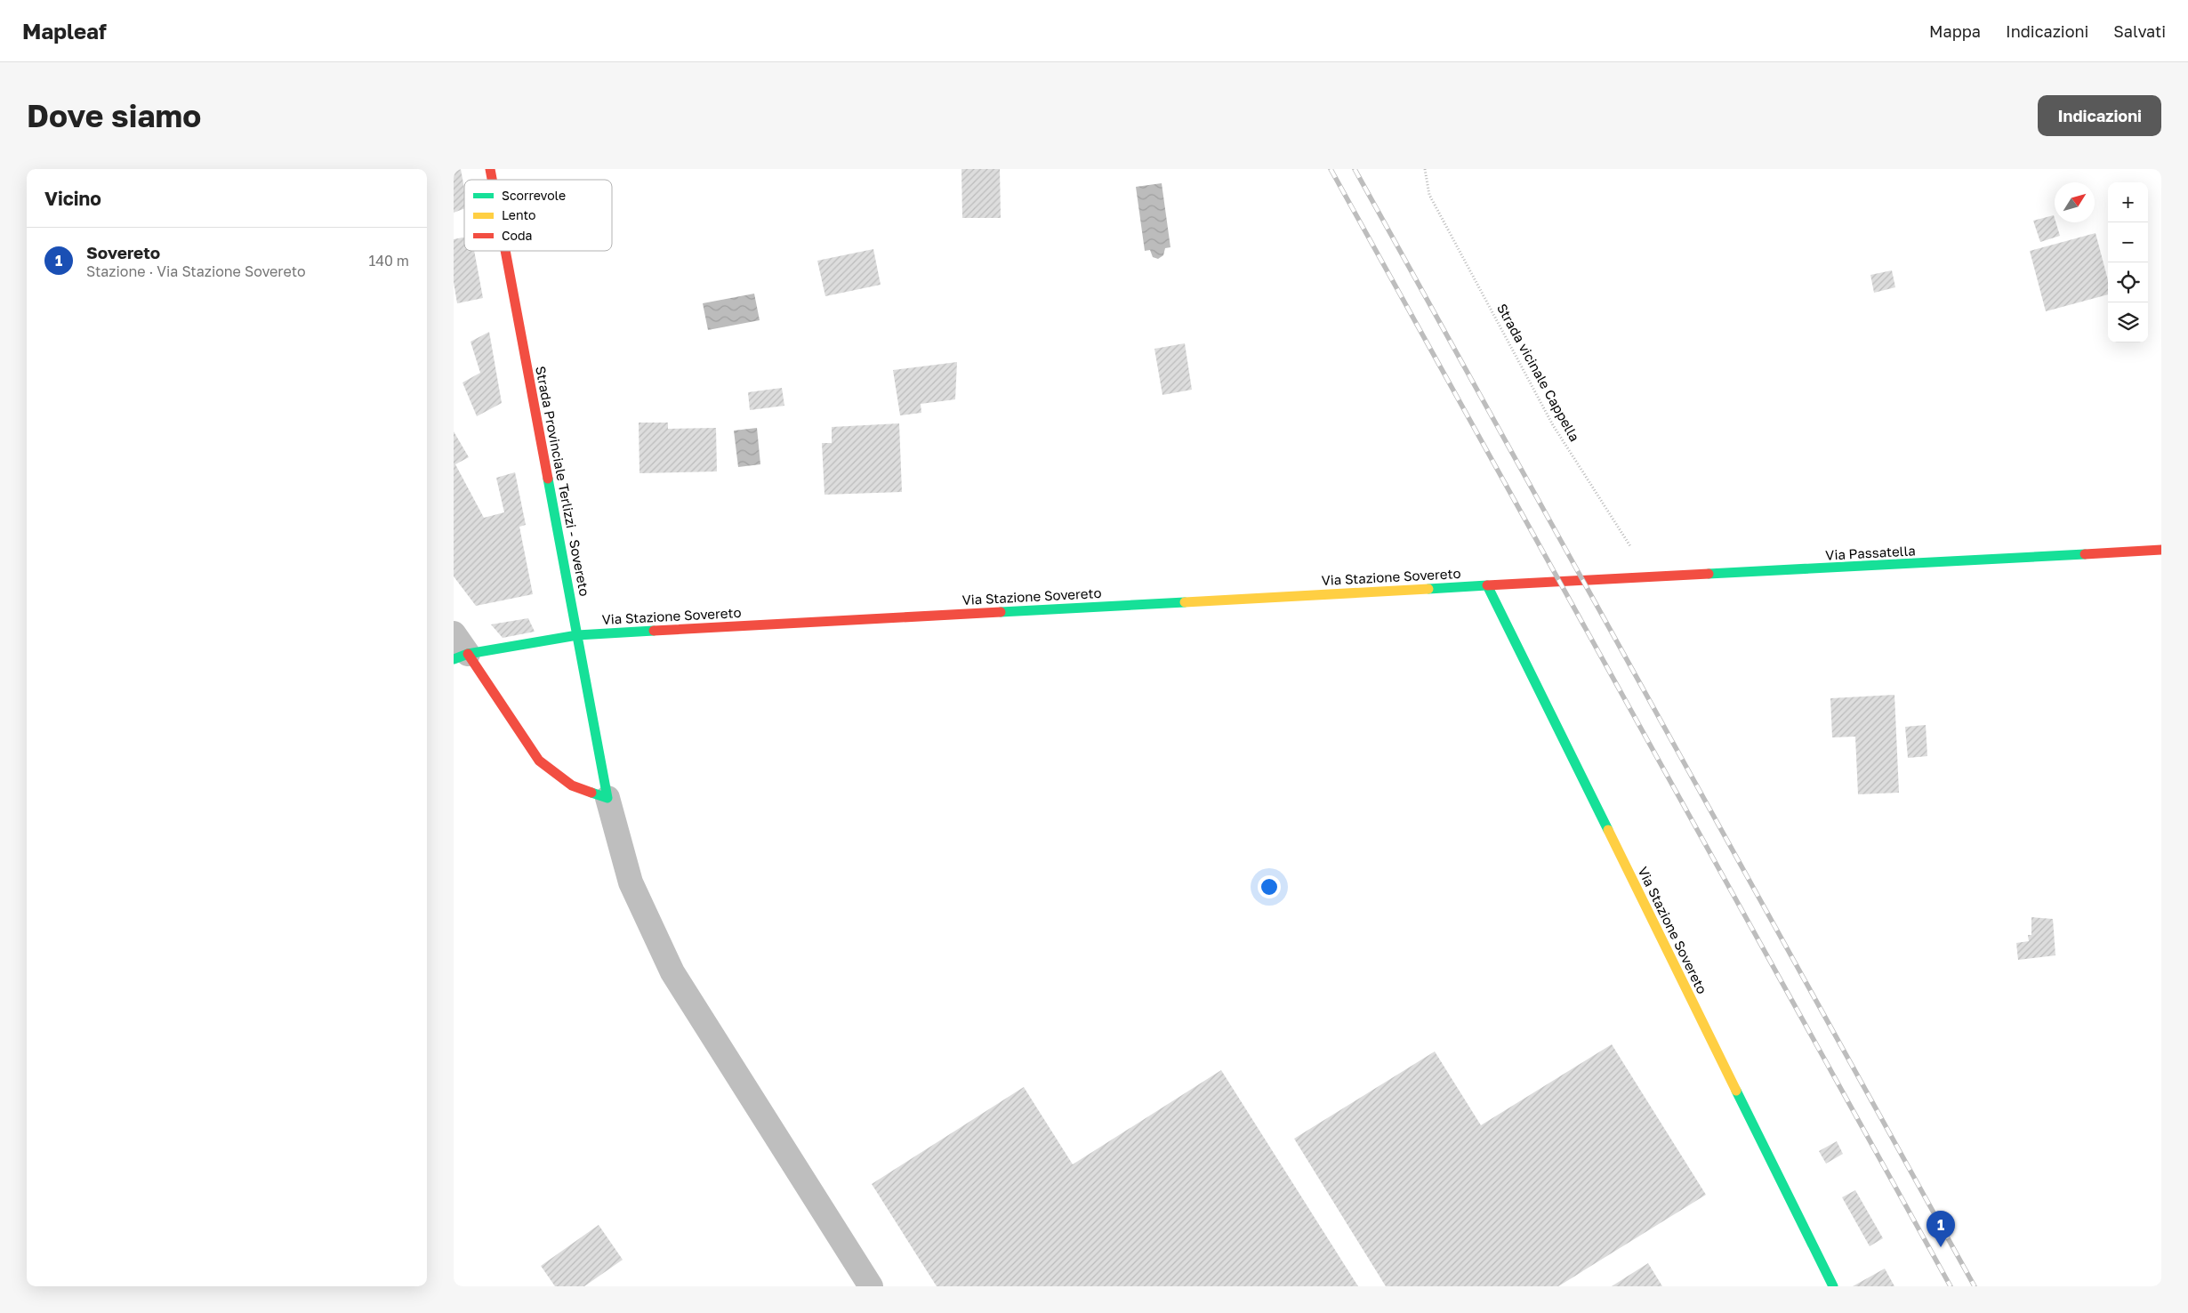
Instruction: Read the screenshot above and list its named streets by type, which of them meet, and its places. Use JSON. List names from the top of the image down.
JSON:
{
  "streets": {
    "street": ["Strada Provinciale Terlizzi - Sovereto", "Via Passatella", "Via Stazione Sovereto"],
    "path": ["Strada vicinale Cappella"]
  },
  "crossings": [
    ["Strada vicinale Cappella", "Via Passatella"],
    ["Strada Provinciale Terlizzi - Sovereto", "Via Stazione Sovereto"],
    ["Via Passatella", "Via Stazione Sovereto"]
  ],
  "legend": ["Scorrevole", "Lento", "Coda"],
  "north": "top right",
  "page": {
    "header": "Mapleaf",
    "nav": ["Mappa", "Indicazioni", "Salvati"],
    "buttons": "Indicazioni",
    "title": "Dove siamo",
    "heading": "Vicino",
    "map_buttons": ["+", "−"],
    "list": [
      {
        "mark": "1",
        "name": "Sovereto",
        "note": "Stazione · Via Stazione Sovereto",
        "value": "140 m"
      }
    ],
    "pins": "1"
  }
}
